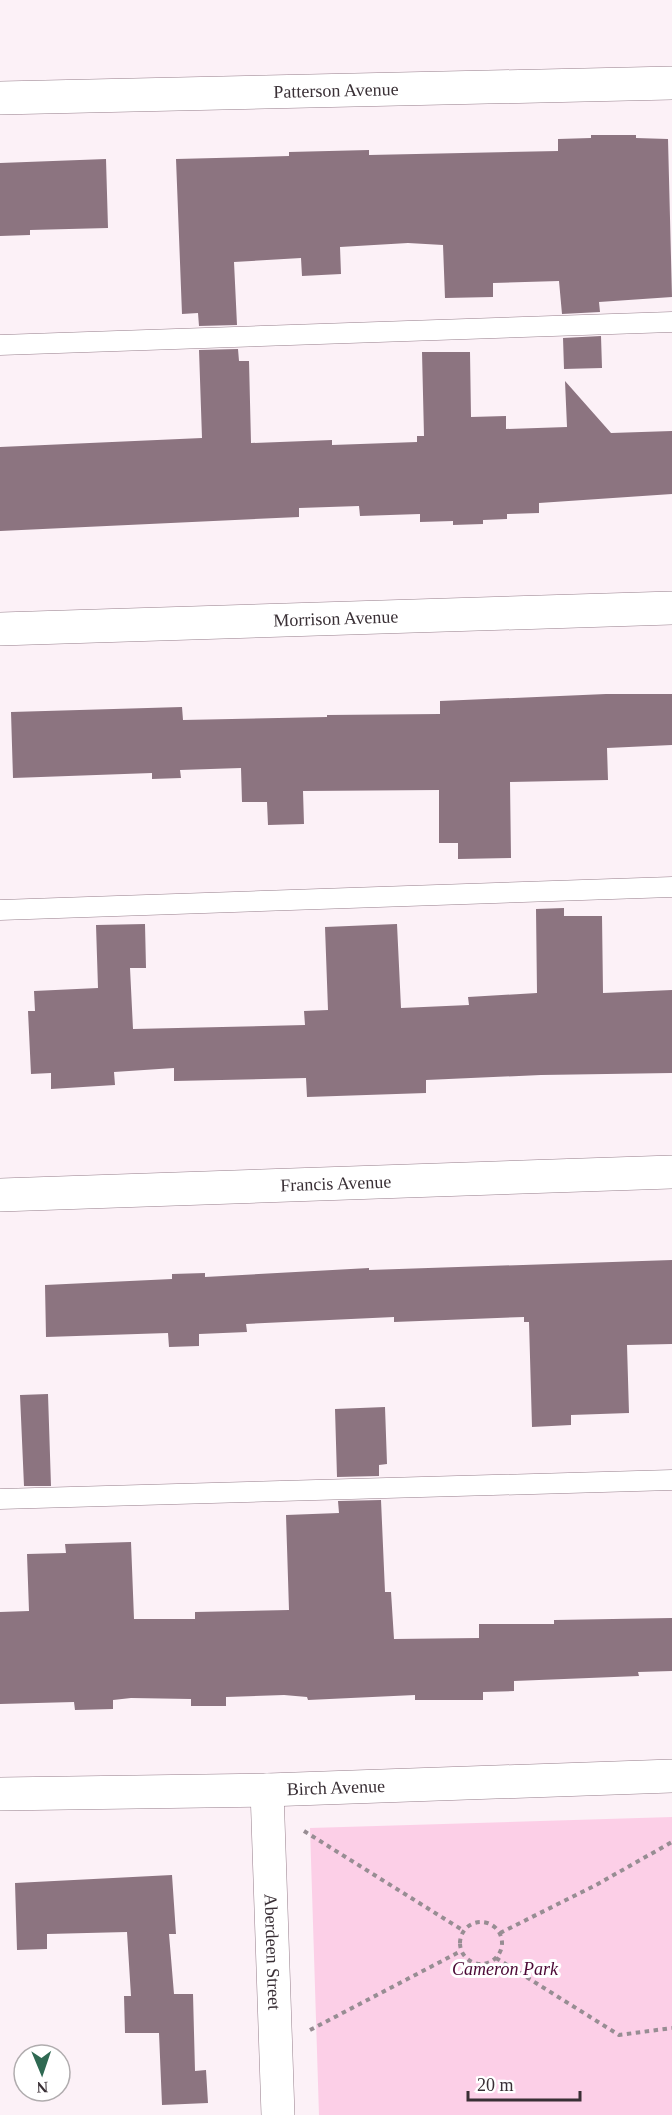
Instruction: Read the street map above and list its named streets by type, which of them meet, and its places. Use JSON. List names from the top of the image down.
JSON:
{
  "streets": {
    "street": [
      "Patterson Avenue",
      "Morrison Avenue",
      "Francis Avenue",
      "Birch Avenue",
      "Aberdeen Street"
    ]
  },
  "crossings": [
    ["Birch Avenue", "Aberdeen Street"]
  ],
  "parks": ["Cameron Park"],
  "scale_bar": "20 m",
  "north": "bottom"
}
